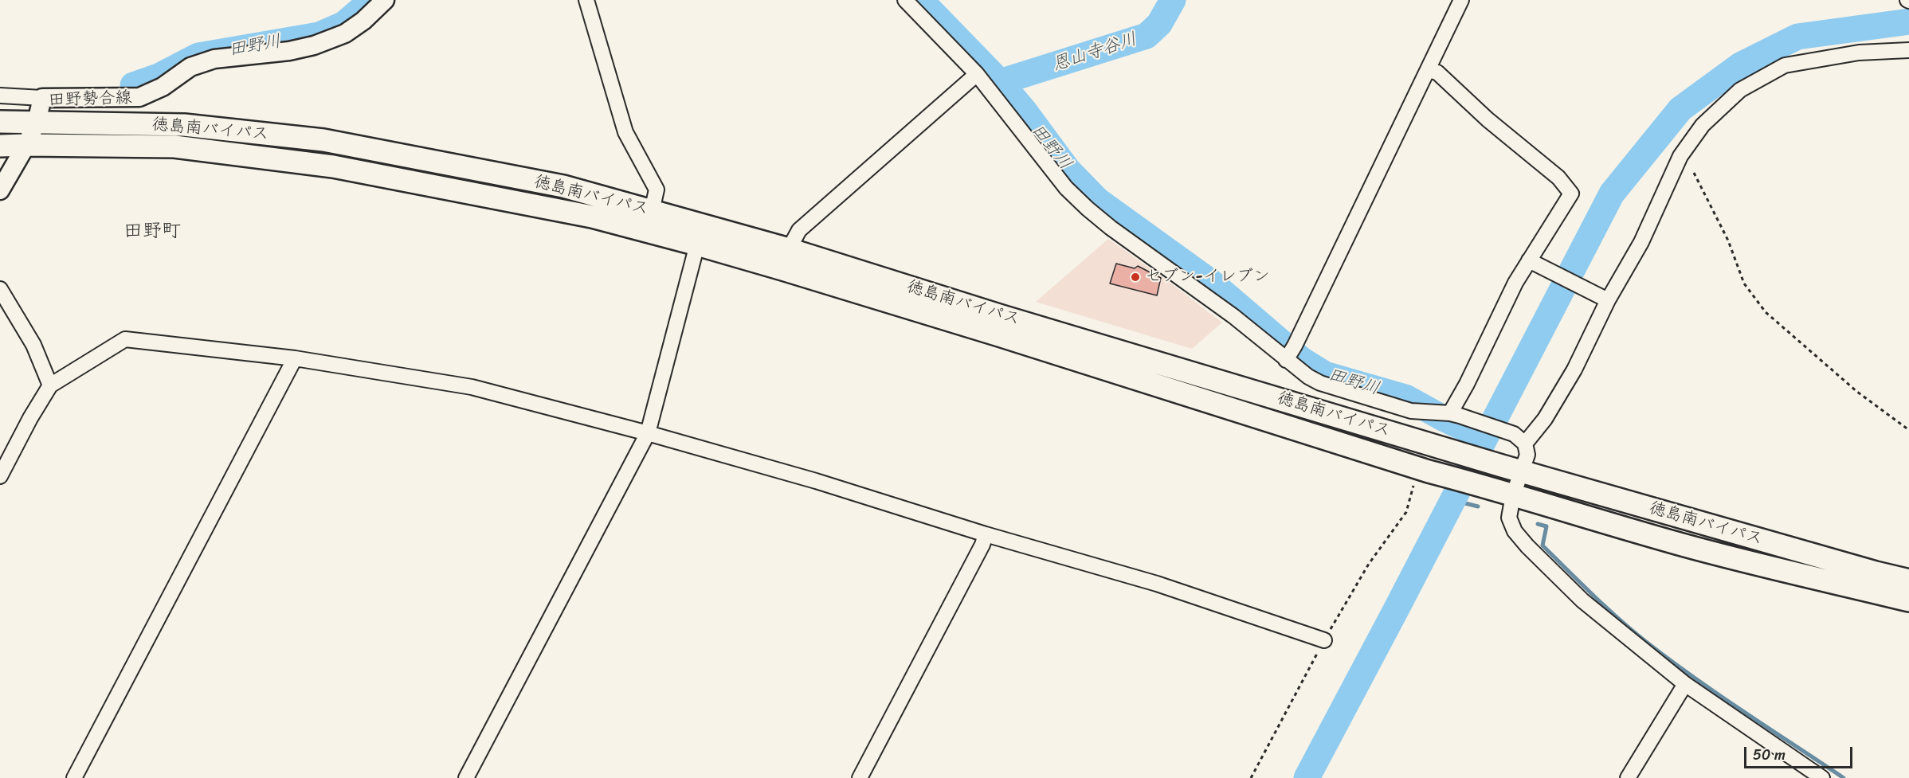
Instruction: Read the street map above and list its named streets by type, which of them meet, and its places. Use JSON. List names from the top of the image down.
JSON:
{
  "streets": {
    "highway": ["徳島南バイパス"],
    "main road": ["田野勢合線"]
  },
  "crossings": [
    ["田野勢合線", "徳島南バイパス"]
  ],
  "districts": ["田野町"],
  "water": ["田野川", "恩山寺谷川"],
  "places": ["セブン-イレブン"],
  "scale_bar": "50 m"
}
